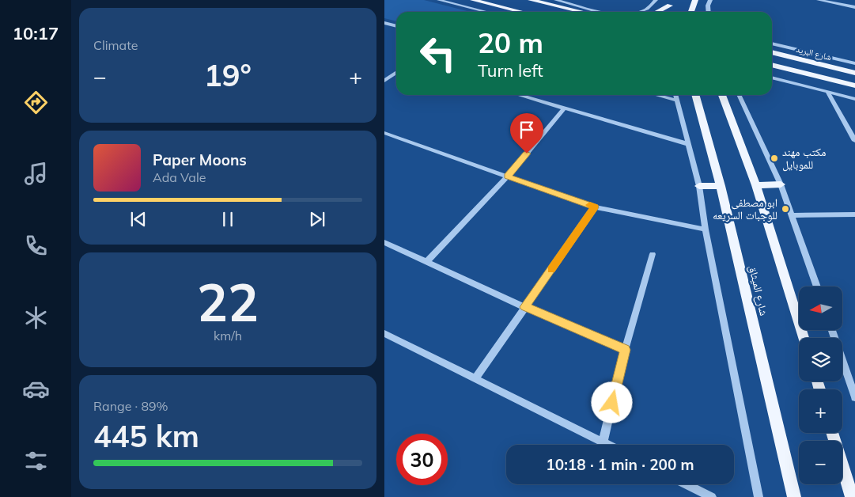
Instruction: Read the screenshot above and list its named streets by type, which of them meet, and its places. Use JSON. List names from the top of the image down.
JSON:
{
  "streets": {
    "main road": ["شارع البريد", "شارع الميثاق"]
  },
  "places": ["مكتب مهند للموبايل", "ابو مصطفى للوجبات السريعه"],
  "north": "left",
  "page": {
    "tabs": "10:17",
    "tile": [
      "Climate",
      ["22", "km/h"],
      ["Range · 89%", "445 km"]
    ],
    "turn": ["20 m", "Turn left"],
    "heat": ["−", "19°", "+"],
    "song": ["Paper Moons", "Ada Vale"],
    "map_buttons": ["+", "−"],
    "limit": "30",
    "trip": "10:18 · 1 min · 200 m"
  }
}
